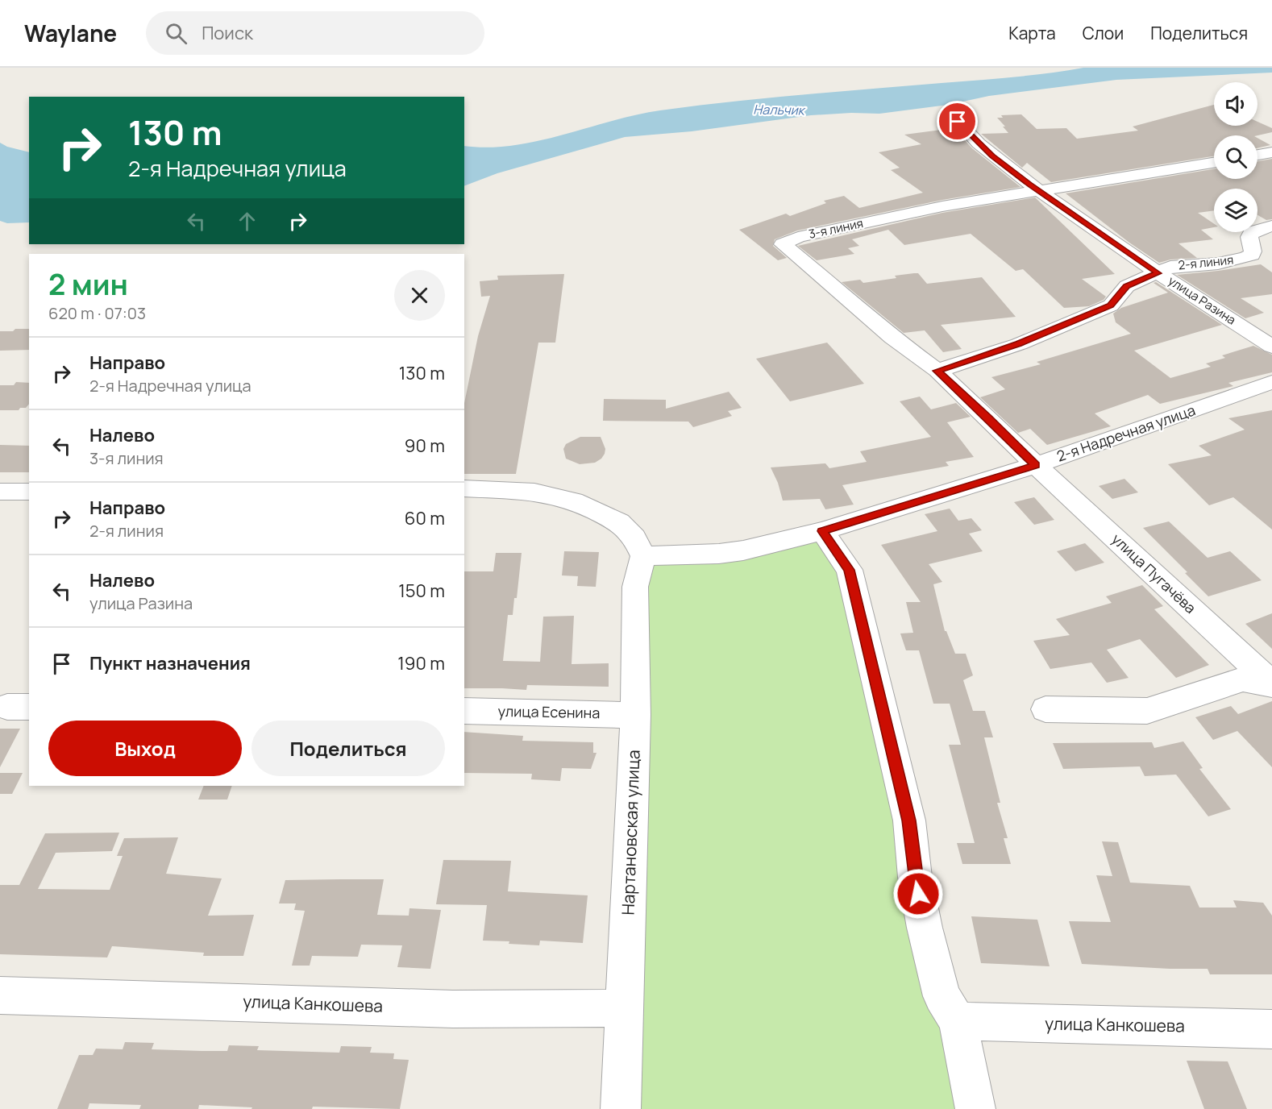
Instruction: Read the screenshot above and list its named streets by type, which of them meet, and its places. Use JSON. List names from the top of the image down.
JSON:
{
  "streets": {
    "street": [
      "3-я линия",
      "2-я линия",
      "улица Разина",
      "2-я Надречная улица",
      "улица Пугачёва",
      "улица Есенина",
      "Нартановская улица",
      "улица Канкошева"
    ]
  },
  "crossings": [
    ["3-я линия", "2-я линия"],
    ["3-я линия", "улица Разина"],
    ["3-я линия", "2-я Надречная улица"],
    ["3-я линия", "улица Пугачёва"],
    ["2-я линия", "улица Разина"],
    ["2-я Надречная улица", "улица Пугачёва"],
    ["2-я Надречная улица", "Нартановская улица"],
    ["улица Есенина", "Нартановская улица"],
    ["Нартановская улица", "улица Канкошева"]
  ],
  "water": ["Нальчик"],
  "page": {
    "header": "Waylane",
    "search": "Поиск",
    "nav": ["Карта", "Слои", "Поделиться"],
    "turn": ["130 m", "2-я Надречная улица"],
    "heading": ["2 мин", "620 m · 07:03"],
    "list": [
      {
        "name": "Направо",
        "note": "2-я Надречная улица",
        "value": "130 m"
      },
      {
        "name": "Налево",
        "note": "3-я линия",
        "value": "90 m"
      },
      {
        "name": "Направо",
        "note": "2-я линия",
        "value": "60 m"
      },
      {
        "name": "Налево",
        "note": "улица Разина",
        "value": "150 m"
      },
      {
        "name": "Пункт назначения",
        "value": "190 m"
      }
    ],
    "buttons": ["Выход", "Поделиться"]
  }
}
